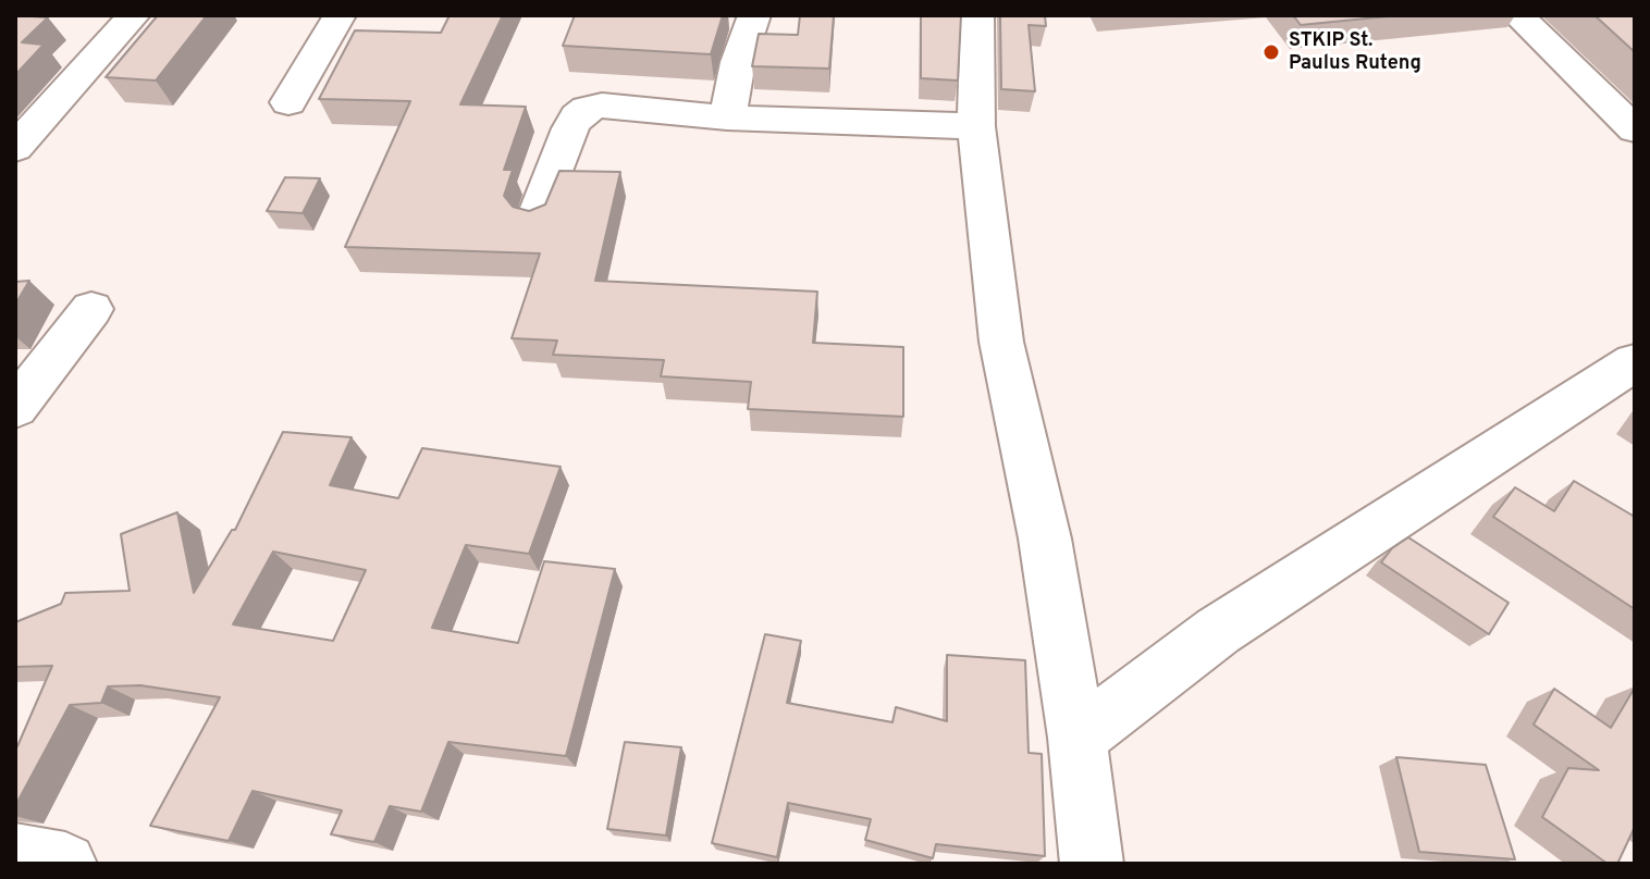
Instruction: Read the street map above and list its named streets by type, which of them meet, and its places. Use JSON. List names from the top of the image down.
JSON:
{
  "places": ["STKIP St. Paulus Ruteng"]
}
